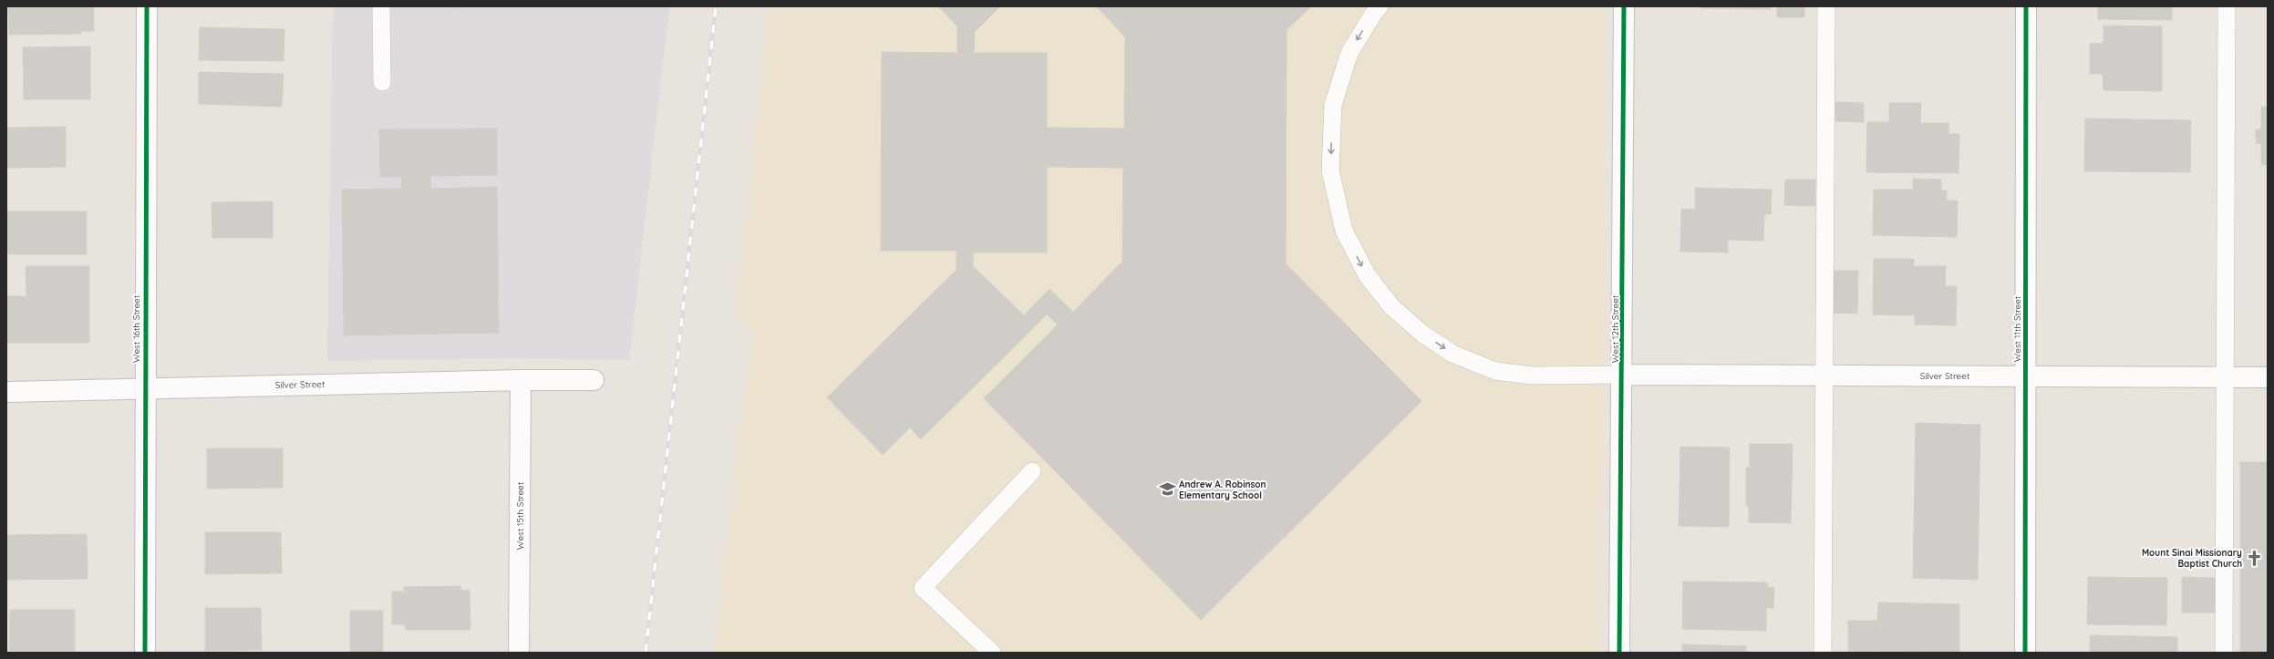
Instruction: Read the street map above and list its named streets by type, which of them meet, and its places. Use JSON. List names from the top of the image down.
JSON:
{
  "streets": {
    "street": [
      "West 16th Street",
      "West 12th Street",
      "West 11th Street",
      "Silver Street",
      "West 15th Street"
    ]
  },
  "crossings": [
    ["West 16th Street", "Silver Street"],
    ["West 12th Street", "Silver Street"],
    ["West 11th Street", "Silver Street"],
    ["Silver Street", "West 15th Street"]
  ],
  "places": {
    "school or university": ["Andrew A. Robinson Elementary School"],
    "church": ["Mount Sinai Missionary Baptist Church"]
  }
}
